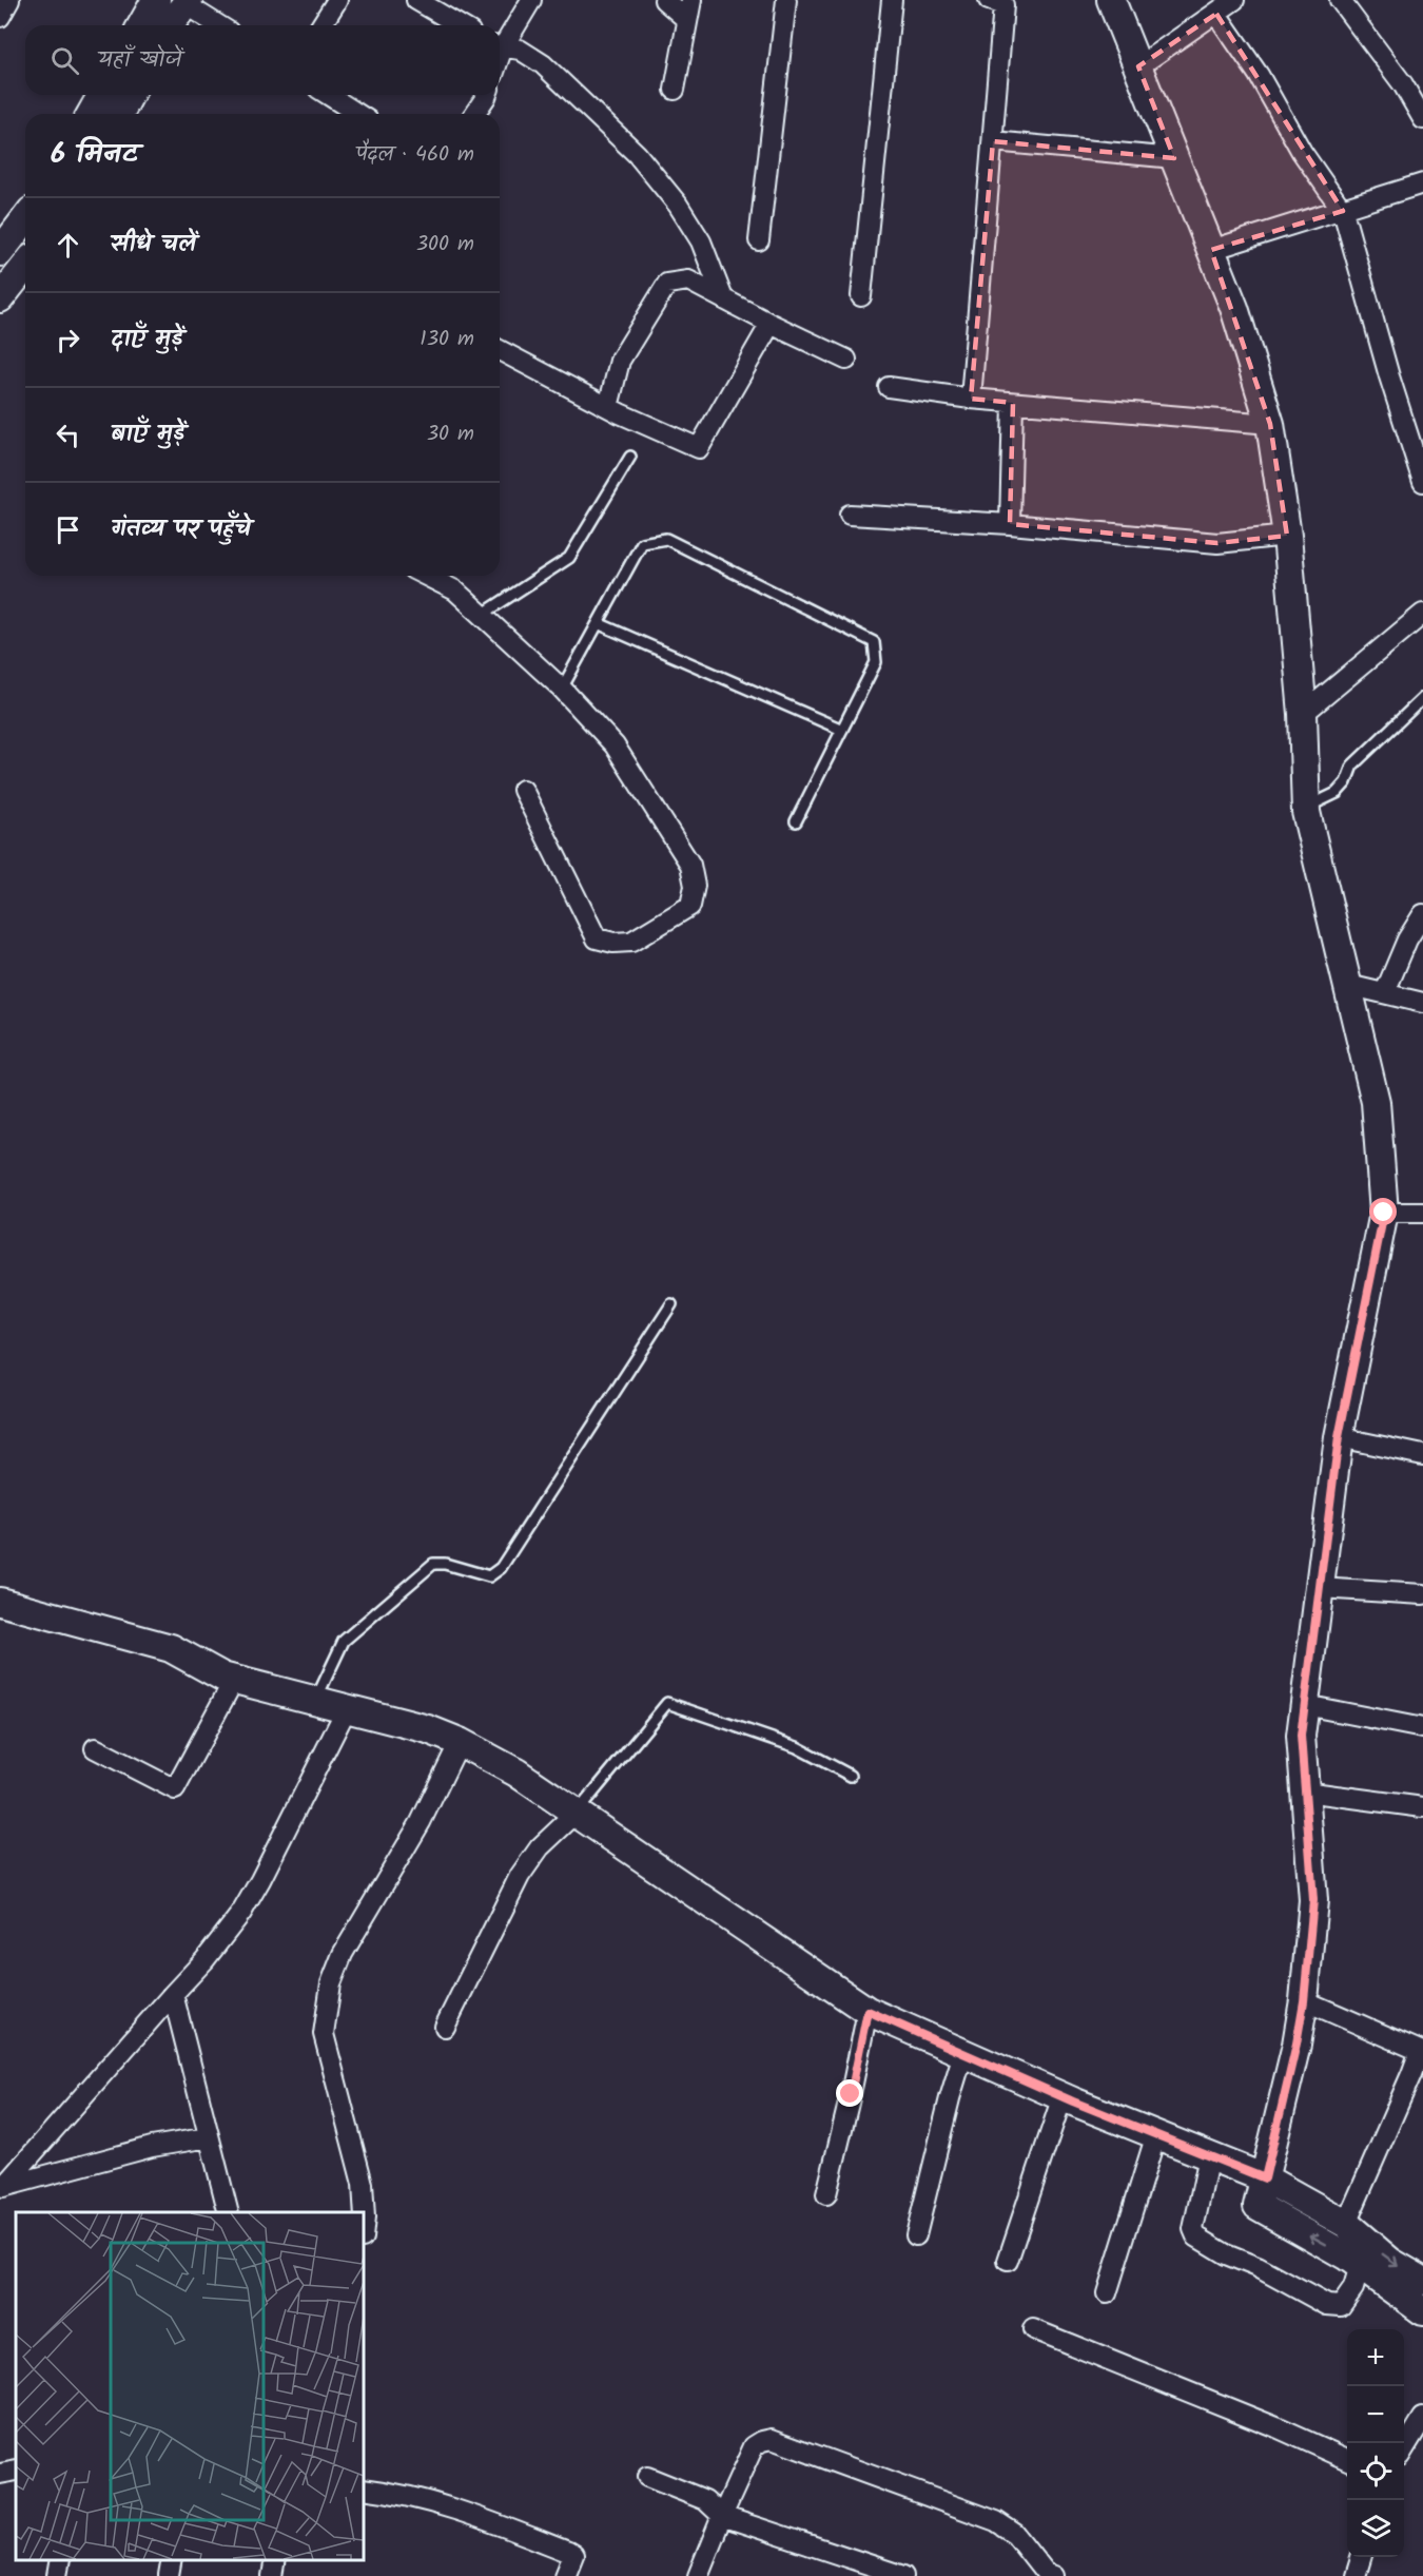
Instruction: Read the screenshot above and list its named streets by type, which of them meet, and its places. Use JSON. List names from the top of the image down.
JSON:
{
  "page": {
    "search": "यहाँ खोजें",
    "heading": ["6 मिनट", "पैदल · 460 m"],
    "list": [
      ["सीधे चलें", "300 m"],
      ["दाएँ मुड़ें", "130 m"],
      ["बाएँ मुड़ें", "30 m"],
      "गंतव्य पर पहुँचे"
    ],
    "map_buttons": ["+", "−"]
  }
}
